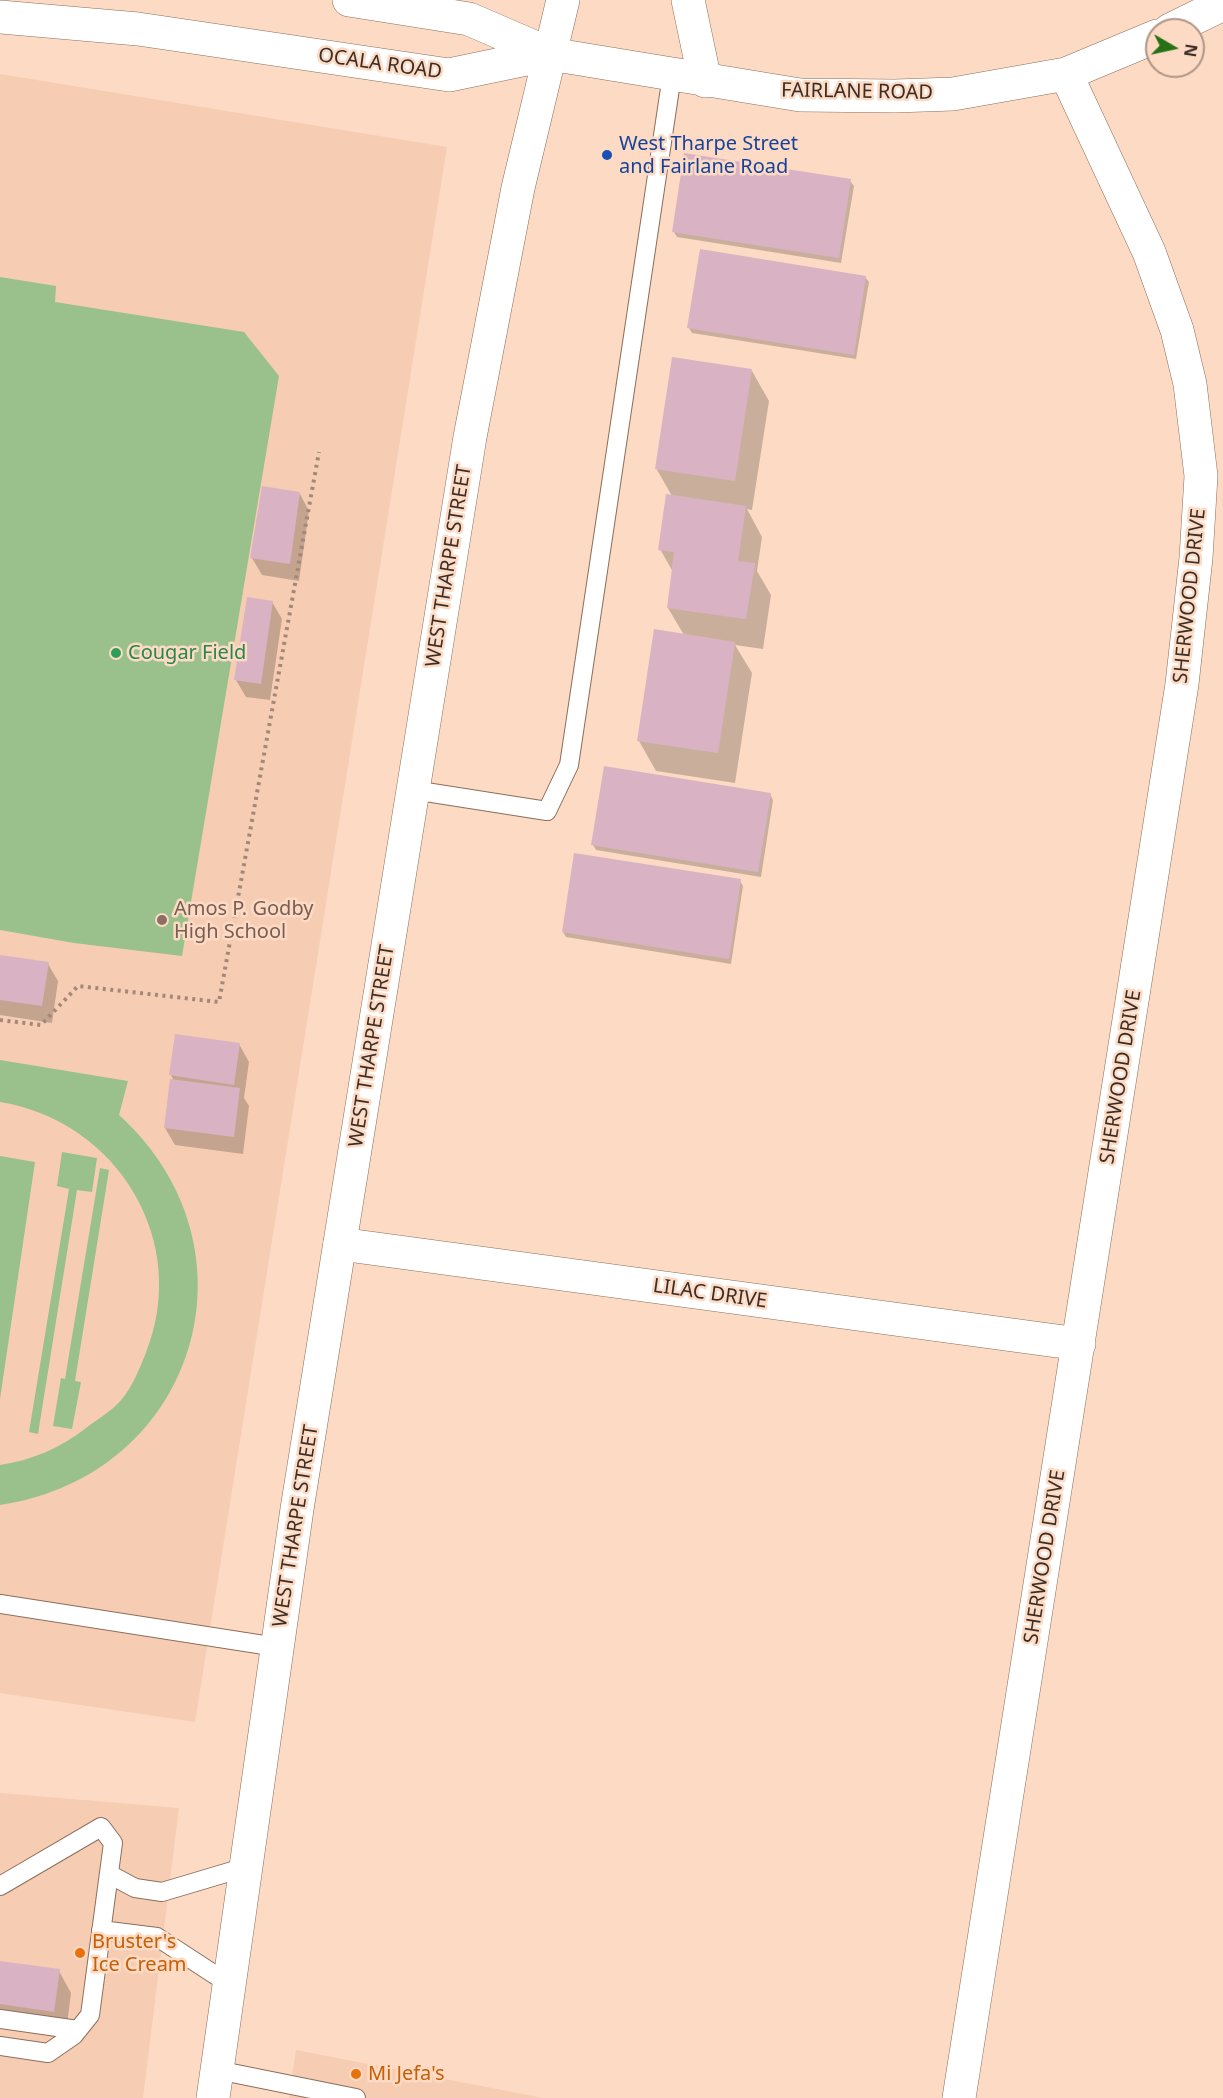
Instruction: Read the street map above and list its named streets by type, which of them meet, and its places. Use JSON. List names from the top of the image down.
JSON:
{
  "streets": {
    "street": [
      "OCALA ROAD",
      "FAIRLANE ROAD",
      "WEST THARPE STREET",
      "SHERWOOD DRIVE",
      "LILAC DRIVE"
    ]
  },
  "crossings": [
    ["OCALA ROAD", "FAIRLANE ROAD"],
    ["OCALA ROAD", "WEST THARPE STREET"],
    ["FAIRLANE ROAD", "WEST THARPE STREET"],
    ["FAIRLANE ROAD", "SHERWOOD DRIVE"],
    ["WEST THARPE STREET", "LILAC DRIVE"],
    ["SHERWOOD DRIVE", "LILAC DRIVE"]
  ],
  "places": [
    "West Tharpe Street and Fairlane Road",
    "Cougar Field",
    "Amos P. Godby High School",
    "Bruster's Ice Cream",
    "Mi Jefa's"
  ],
  "north": "right"
}
